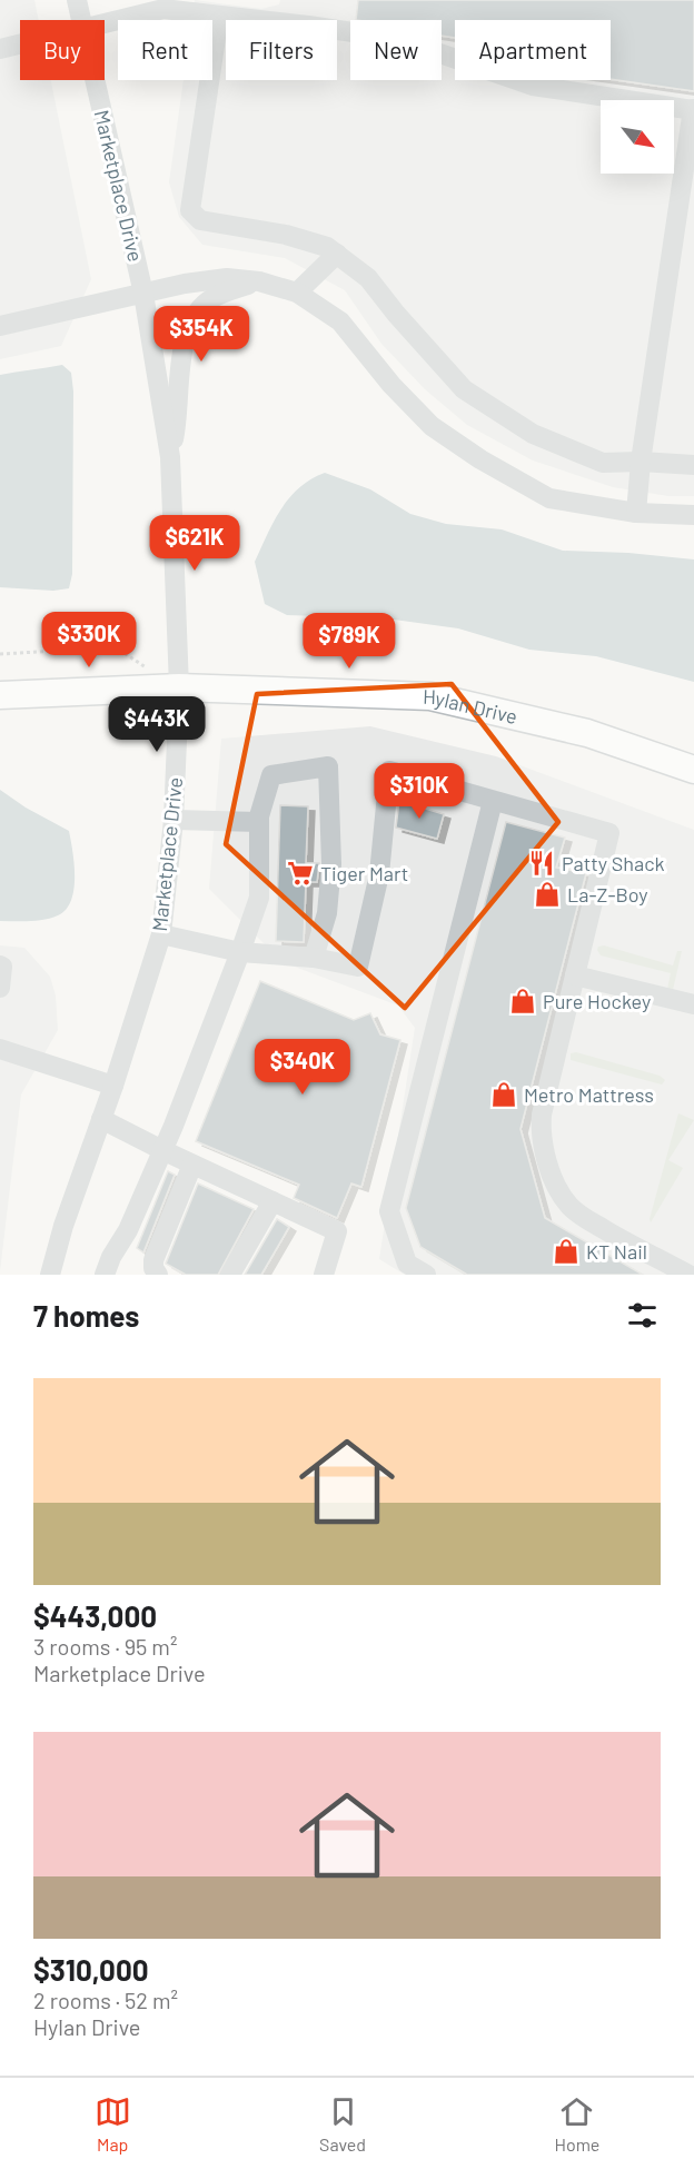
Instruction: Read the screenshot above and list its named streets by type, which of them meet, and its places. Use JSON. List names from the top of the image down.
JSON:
{
  "streets": {
    "main road": ["Hylan Drive"],
    "street": ["Marketplace Drive"]
  },
  "crossings": [
    ["Marketplace Drive", "Hylan Drive"]
  ],
  "places": {
    "restaurant": ["Patty Shack"],
    "supermarket": ["Tiger Mart"],
    "shop": [
      "La-Z-Boy",
      "Pure Hockey",
      "Metro Mattress",
      "KT Nail"
    ]
  },
  "north": "bottom right",
  "page": {
    "chip": [
      "Buy",
      "Rent",
      "Filters",
      "New",
      "Apartment"
    ],
    "price": [
      "$354K",
      "$621K",
      "$330K",
      "$789K",
      "$443K",
      "$310K",
      "$340K"
    ],
    "heading": "7 homes",
    "list": [
      {
        "name": "$443,000",
        "note": "3 rooms · 95 m² · Marketplace Drive"
      },
      {
        "name": "$310,000",
        "note": "2 rooms · 52 m² · Hylan Drive"
      }
    ],
    "tabs": ["Map", "Saved", "Home"]
  }
}
